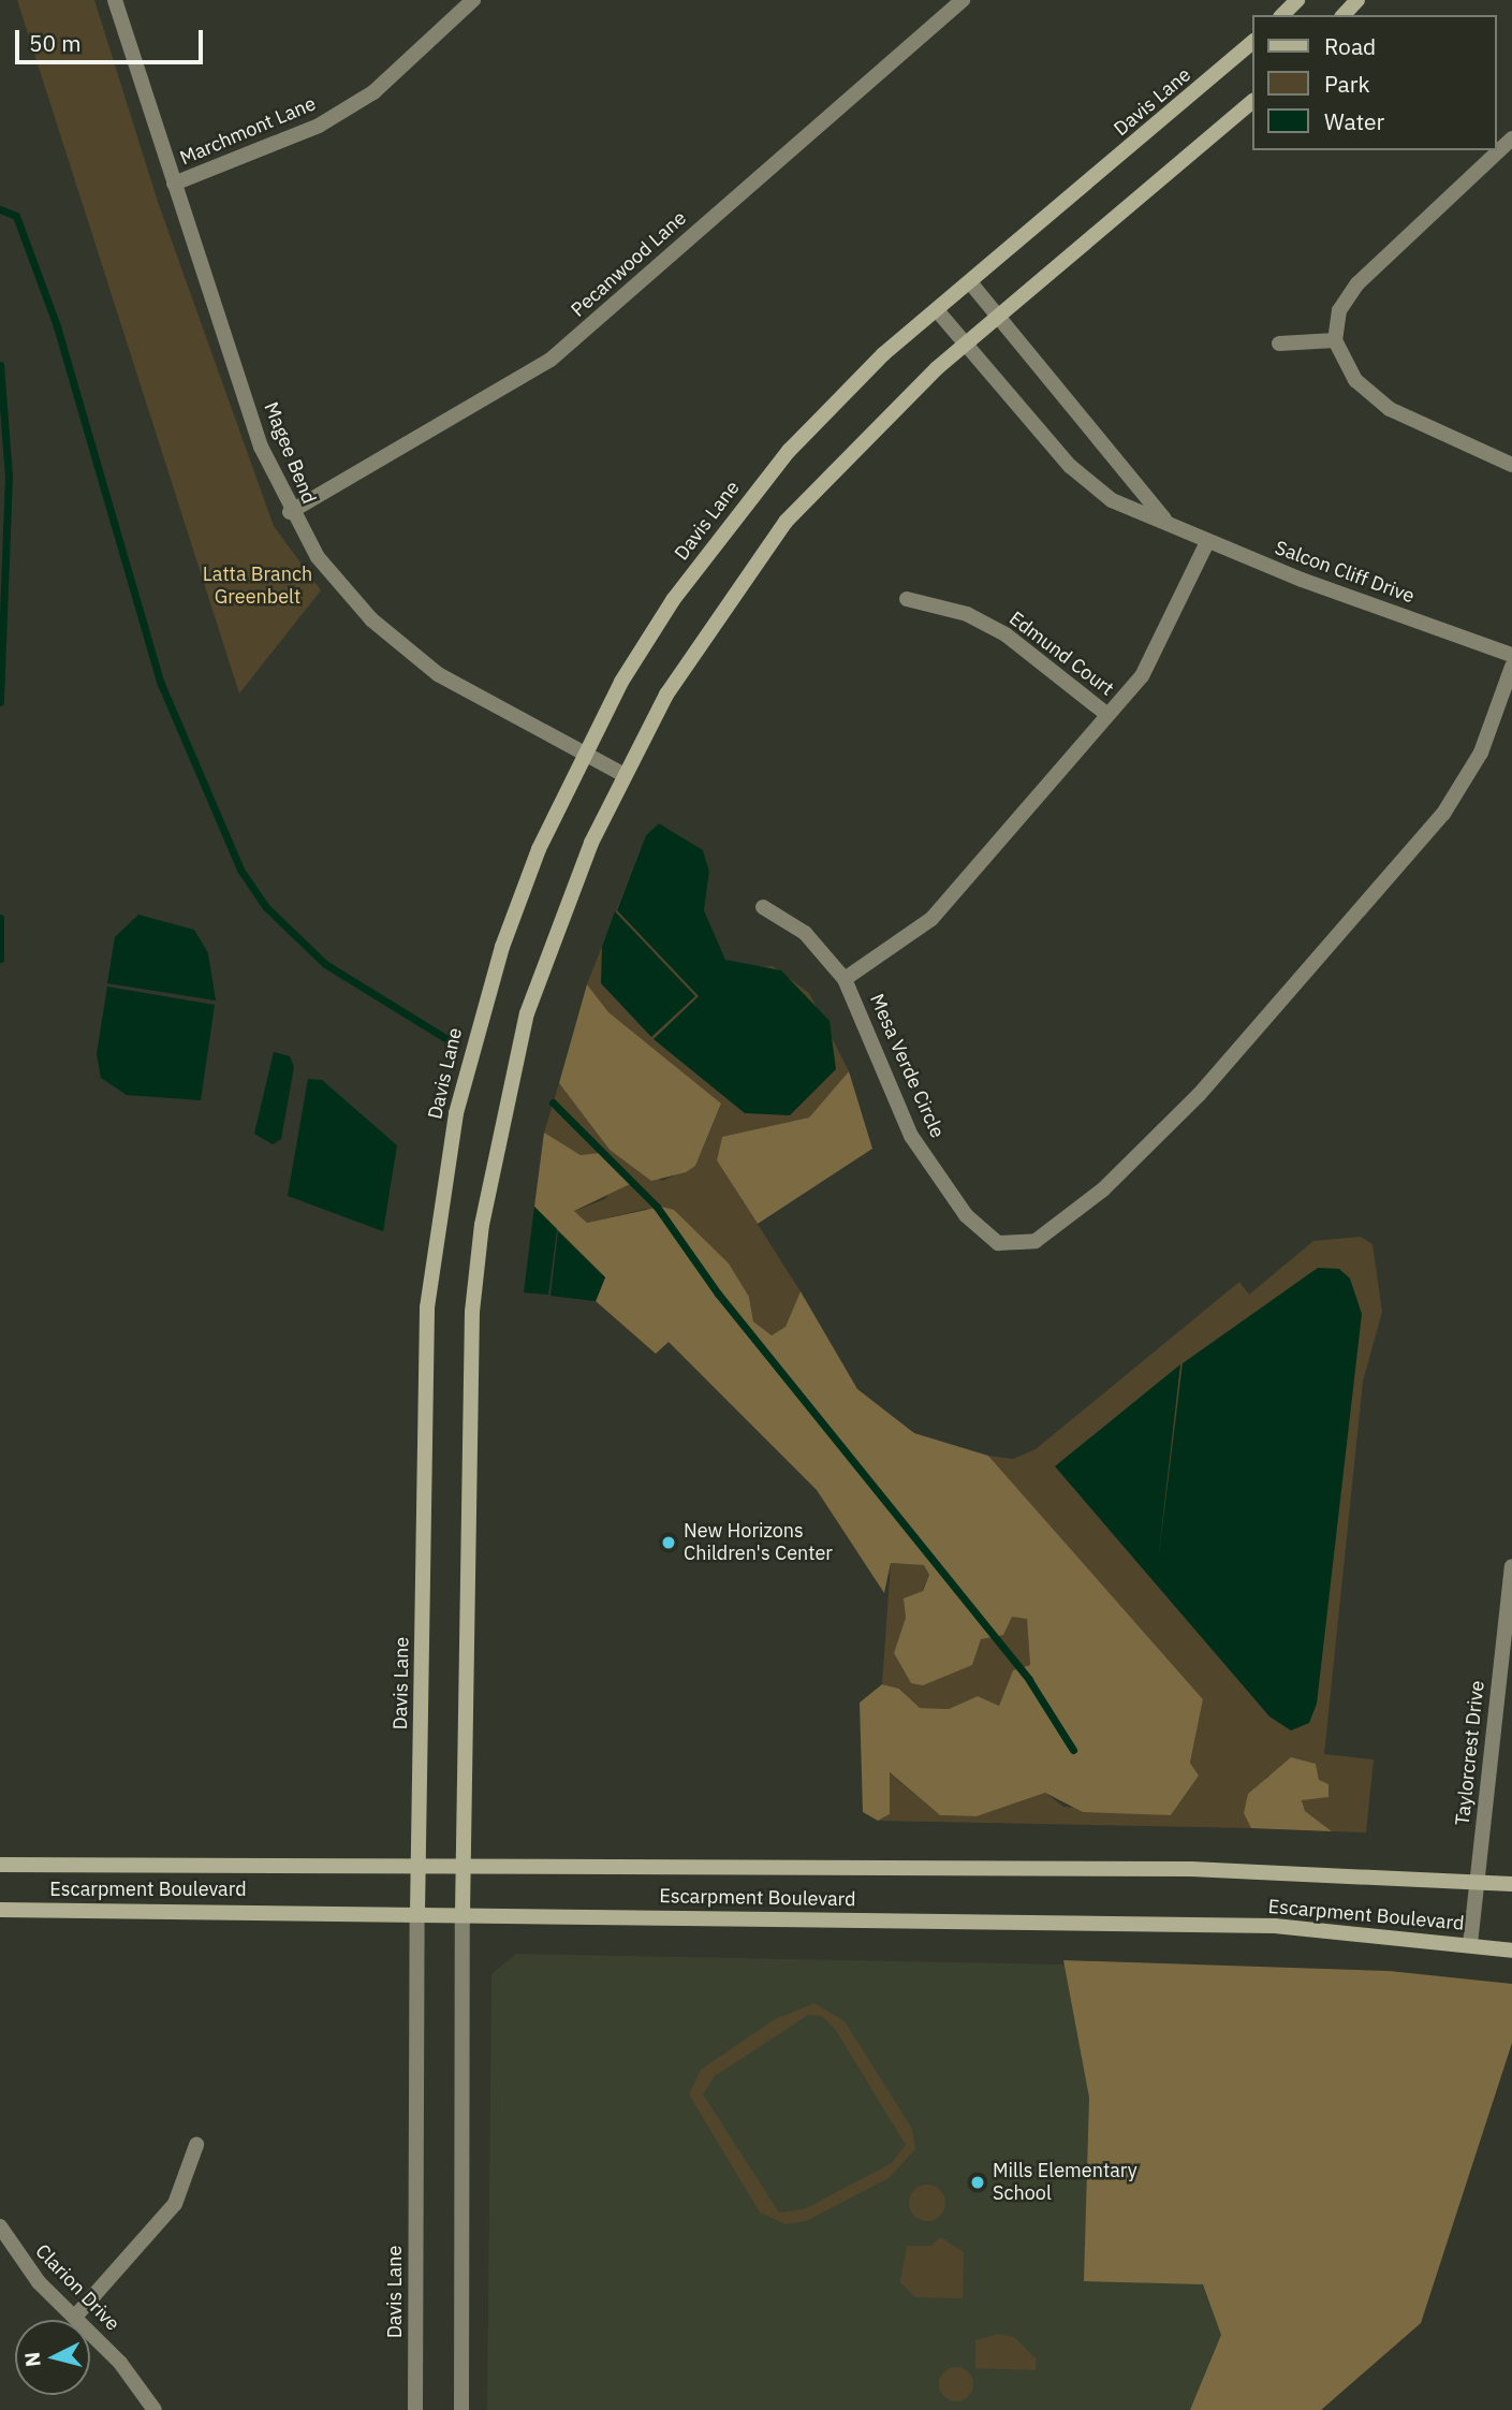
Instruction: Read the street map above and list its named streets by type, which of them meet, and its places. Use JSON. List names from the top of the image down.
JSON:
{
  "streets": {
    "main road": ["Davis Lane", "Escarpment Boulevard"],
    "street": [
      "Marchmont Lane",
      "Pecanwood Lane",
      "Magee Bend",
      "Salcon Cliff Drive",
      "Edmund Court",
      "Mesa Verde Circle",
      "Taylorcrest Drive",
      "Clarion Drive"
    ]
  },
  "crossings": [
    ["Davis Lane", "Magee Bend"],
    ["Davis Lane", "Salcon Cliff Drive"],
    ["Davis Lane", "Escarpment Boulevard"],
    ["Marchmont Lane", "Magee Bend"],
    ["Pecanwood Lane", "Magee Bend"],
    ["Taylorcrest Drive", "Escarpment Boulevard"]
  ],
  "parks": ["Latta Branch Greenbelt"],
  "places": ["New Horizons Children's Center", "Mills Elementary School"],
  "legend": ["Road", "Park", "Water"],
  "scale_bar": "50 m",
  "north": "left"
}
